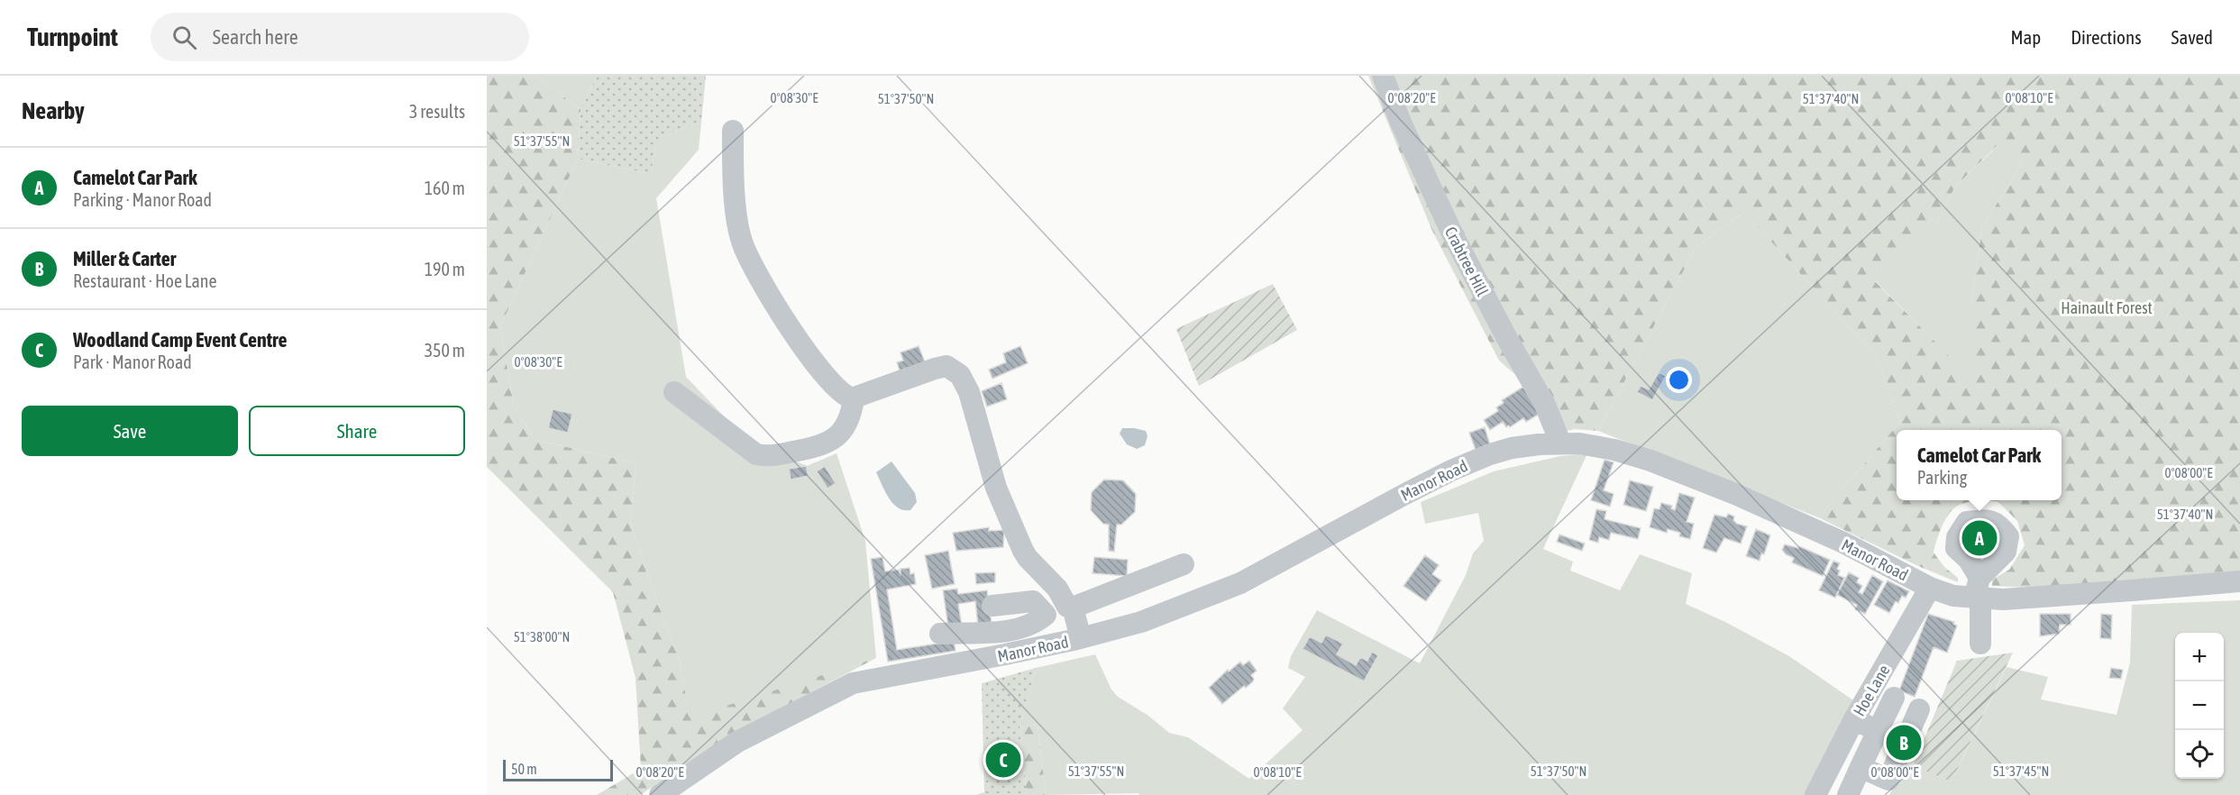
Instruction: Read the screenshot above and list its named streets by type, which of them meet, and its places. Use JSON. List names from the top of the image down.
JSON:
{
  "streets": {
    "street": ["Crabtree Hill", "Manor Road", "Hoe Lane"]
  },
  "crossings": [
    ["Crabtree Hill", "Manor Road"],
    ["Manor Road", "Hoe Lane"]
  ],
  "parks": ["Hainault Forest"],
  "scale_bar": "50 m",
  "page": {
    "header": "Turnpoint",
    "search": "Search here",
    "nav": ["Map", "Directions", "Saved"],
    "heading": ["Nearby", "3 results"],
    "list": [
      {
        "mark": "A",
        "name": "Camelot Car Park",
        "note": "Parking · Manor Road",
        "value": "160 m"
      },
      {
        "mark": "B",
        "name": "Miller & Carter",
        "note": "Restaurant · Hoe Lane",
        "value": "190 m"
      },
      {
        "mark": "C",
        "name": "Woodland Camp Event Centre",
        "note": "Park · Manor Road",
        "value": "350 m"
      }
    ],
    "buttons": ["Save", "Share"],
    "popup": ["Camelot Car Park", "Parking"],
    "pins": ["A", "B", "C"],
    "map_buttons": ["+", "−"],
    "scale": "50 m"
  },
  "coordinates": [
    "0°08'30\"E",
    "0°08'20\"E",
    "0°08'10\"E",
    "51°37'50\"N",
    "51°37'40\"N",
    "51°37'55\"N",
    "0°08'00\"E",
    "51°38'00\"N",
    "51°37'45\"N"
  ]
}
